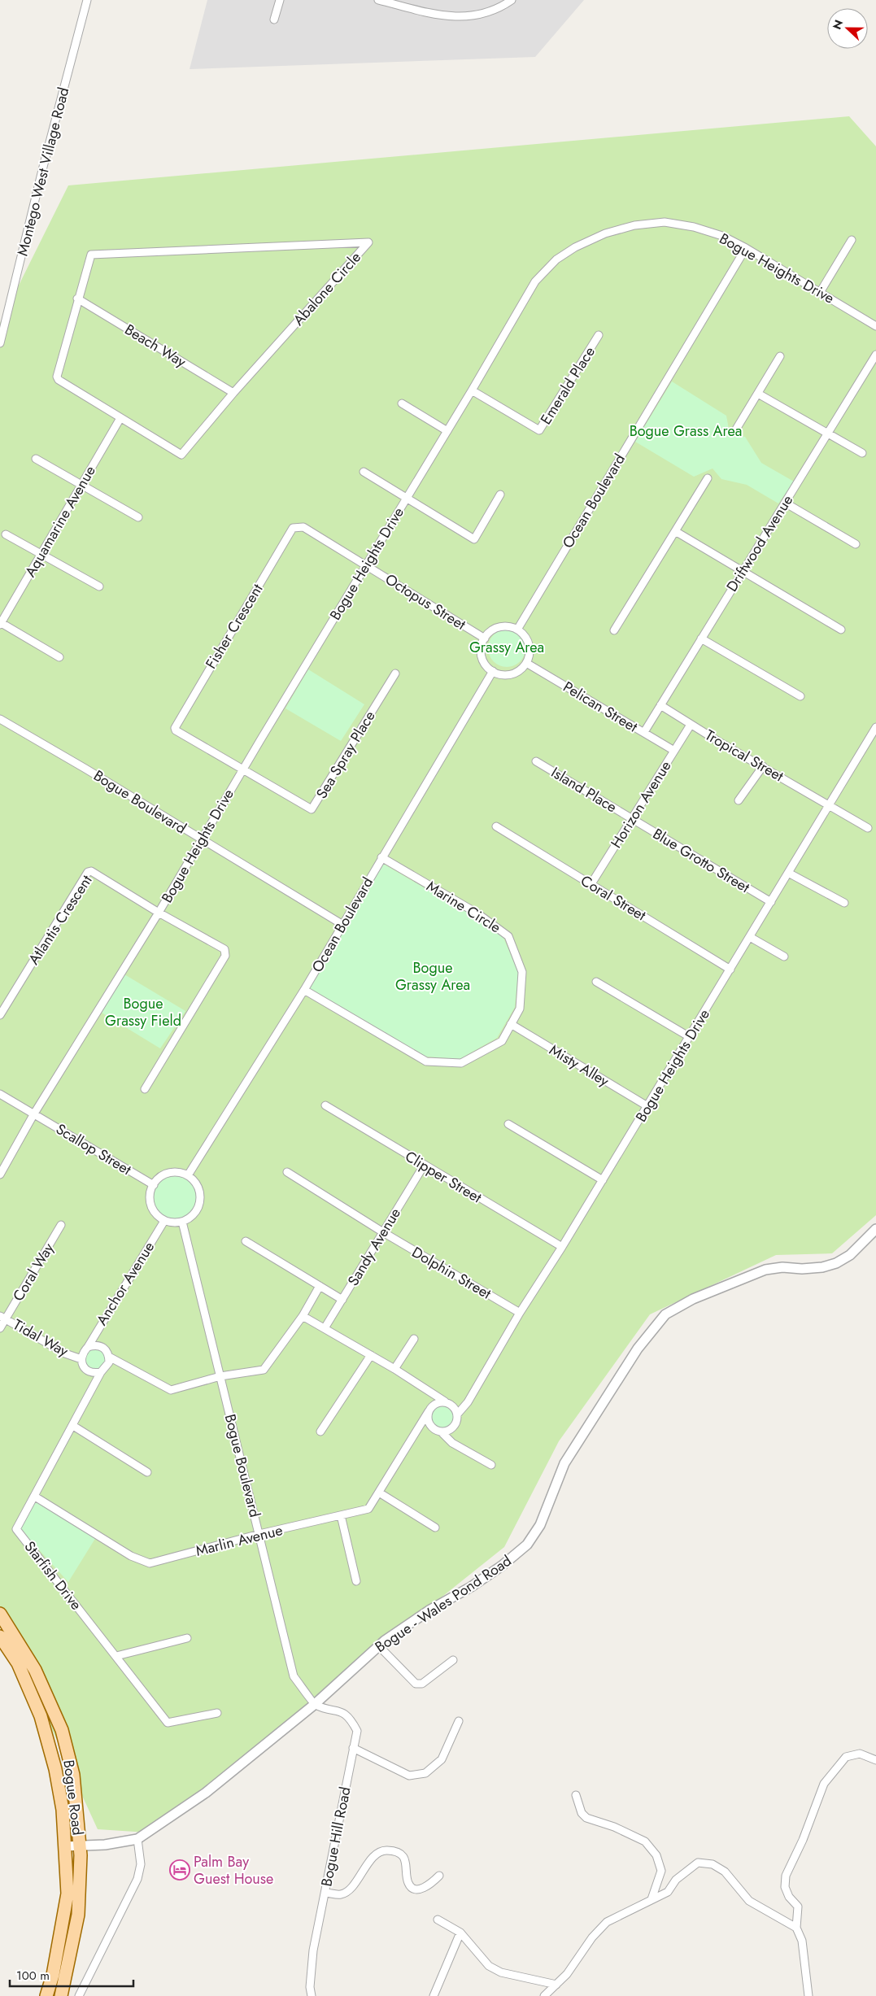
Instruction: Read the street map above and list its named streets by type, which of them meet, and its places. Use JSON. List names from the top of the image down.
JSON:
{
  "streets": {
    "main road": ["Bogue Road"],
    "street": [
      "Montego West Village Road",
      "Bogue Heights Drive",
      "Abalone Circle",
      "Beach Way",
      "Emerald Place",
      "Ocean Boulevard",
      "Aquamarine Avenue",
      "Driftwood Avenue",
      "Octopus Street",
      "Fisher Crescent",
      "Pelican Street",
      "Sea Spray Place",
      "Tropical Street",
      "Island Place",
      "Bogue Boulevard",
      "Horizon Avenue",
      "Blue Grotto Street",
      "Coral Street",
      "Marine Circle",
      "Atlantis Crescent",
      "Misty Alley",
      "Scallop Street",
      "Clipper Street",
      "Sandy Avenue",
      "Coral Way",
      "Dolphin Street",
      "Anchor Avenue",
      "Tidal Way",
      "Marlin Avenue",
      "Starfish Drive",
      "Bogue - Wales Pond Road",
      "Bogue Hill Road"
    ]
  },
  "crossings": [
    ["Bogue Heights Drive", "Emerald Place"],
    ["Bogue Heights Drive", "Ocean Boulevard"],
    ["Bogue Heights Drive", "Octopus Street"],
    ["Bogue Heights Drive", "Fisher Crescent"],
    ["Bogue Heights Drive", "Sea Spray Place"],
    ["Bogue Heights Drive", "Tropical Street"],
    ["Bogue Heights Drive", "Bogue Boulevard"],
    ["Bogue Heights Drive", "Blue Grotto Street"],
    ["Bogue Heights Drive", "Coral Street"],
    ["Bogue Heights Drive", "Atlantis Crescent"],
    ["Bogue Heights Drive", "Misty Alley"],
    ["Bogue Heights Drive", "Scallop Street"],
    ["Bogue Heights Drive", "Clipper Street"],
    ["Bogue Heights Drive", "Dolphin Street"],
    ["Bogue Heights Drive", "Marlin Avenue"],
    ["Abalone Circle", "Beach Way"],
    ["Abalone Circle", "Aquamarine Avenue"],
    ["Ocean Boulevard", "Octopus Street"],
    ["Ocean Boulevard", "Pelican Street"],
    ["Ocean Boulevard", "Bogue Boulevard"],
    ["Ocean Boulevard", "Marine Circle"],
    ["Ocean Boulevard", "Scallop Street"],
    ["Ocean Boulevard", "Anchor Avenue"],
    ["Driftwood Avenue", "Pelican Street"],
    ["Driftwood Avenue", "Tropical Street"],
    ["Octopus Street", "Fisher Crescent"],
    ["Octopus Street", "Pelican Street"],
    ["Fisher Crescent", "Sea Spray Place"],
    ["Pelican Street", "Horizon Avenue"],
    ["Tropical Street", "Horizon Avenue"],
    ["Island Place", "Horizon Avenue"],
    ["Island Place", "Blue Grotto Street"],
    ["Bogue Boulevard", "Scallop Street"],
    ["Bogue Boulevard", "Anchor Avenue"],
    ["Bogue Boulevard", "Marlin Avenue"],
    ["Bogue Boulevard", "Bogue - Wales Pond Road"],
    ["Bogue Boulevard", "Bogue Hill Road"],
    ["Horizon Avenue", "Blue Grotto Street"],
    ["Horizon Avenue", "Coral Street"],
    ["Marine Circle", "Misty Alley"],
    ["Scallop Street", "Anchor Avenue"],
    ["Clipper Street", "Sandy Avenue"],
    ["Sandy Avenue", "Dolphin Street"],
    ["Coral Way", "Tidal Way"],
    ["Anchor Avenue", "Tidal Way"],
    ["Anchor Avenue", "Starfish Drive"],
    ["Tidal Way", "Starfish Drive"],
    ["Marlin Avenue", "Starfish Drive"],
    ["Bogue - Wales Pond Road", "Bogue Road"],
    ["Bogue - Wales Pond Road", "Bogue Hill Road"]
  ],
  "parks": [
    "Bogue Grass Area",
    "Grassy Area",
    "Bogue Grassy Area",
    "Bogue Grassy Field"
  ],
  "places": {
    "hotel": ["Palm Bay Guest House"]
  },
  "scale_bar": "100 m",
  "north": "left"
}
